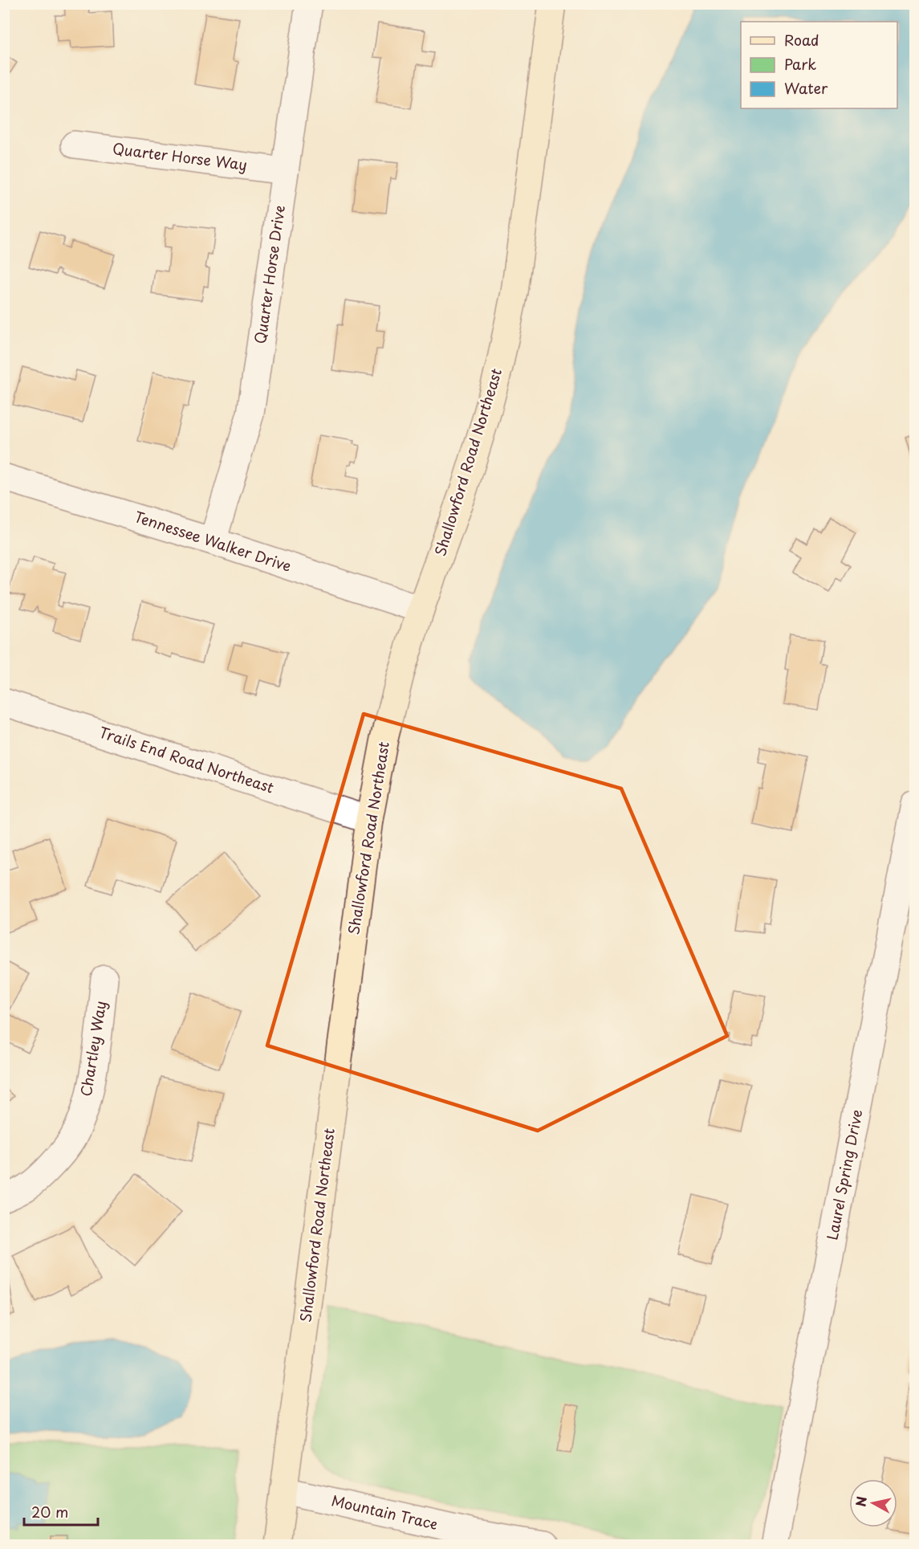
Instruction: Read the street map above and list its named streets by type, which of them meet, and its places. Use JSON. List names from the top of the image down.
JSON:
{
  "streets": {
    "main road": ["Shallowford Road Northeast"],
    "street": [
      "Quarter Horse Way",
      "Quarter Horse Drive",
      "Tennessee Walker Drive",
      "Trails End Road Northeast",
      "Chartley Way",
      "Laurel Spring Drive",
      "Mountain Trace"
    ]
  },
  "crossings": [
    ["Quarter Horse Way", "Quarter Horse Drive"],
    ["Quarter Horse Drive", "Tennessee Walker Drive"],
    ["Shallowford Road Northeast", "Tennessee Walker Drive"],
    ["Shallowford Road Northeast", "Trails End Road Northeast"],
    ["Shallowford Road Northeast", "Mountain Trace"]
  ],
  "legend": ["Road", "Park", "Water"],
  "scale_bar": "20 m",
  "north": "left"
}
